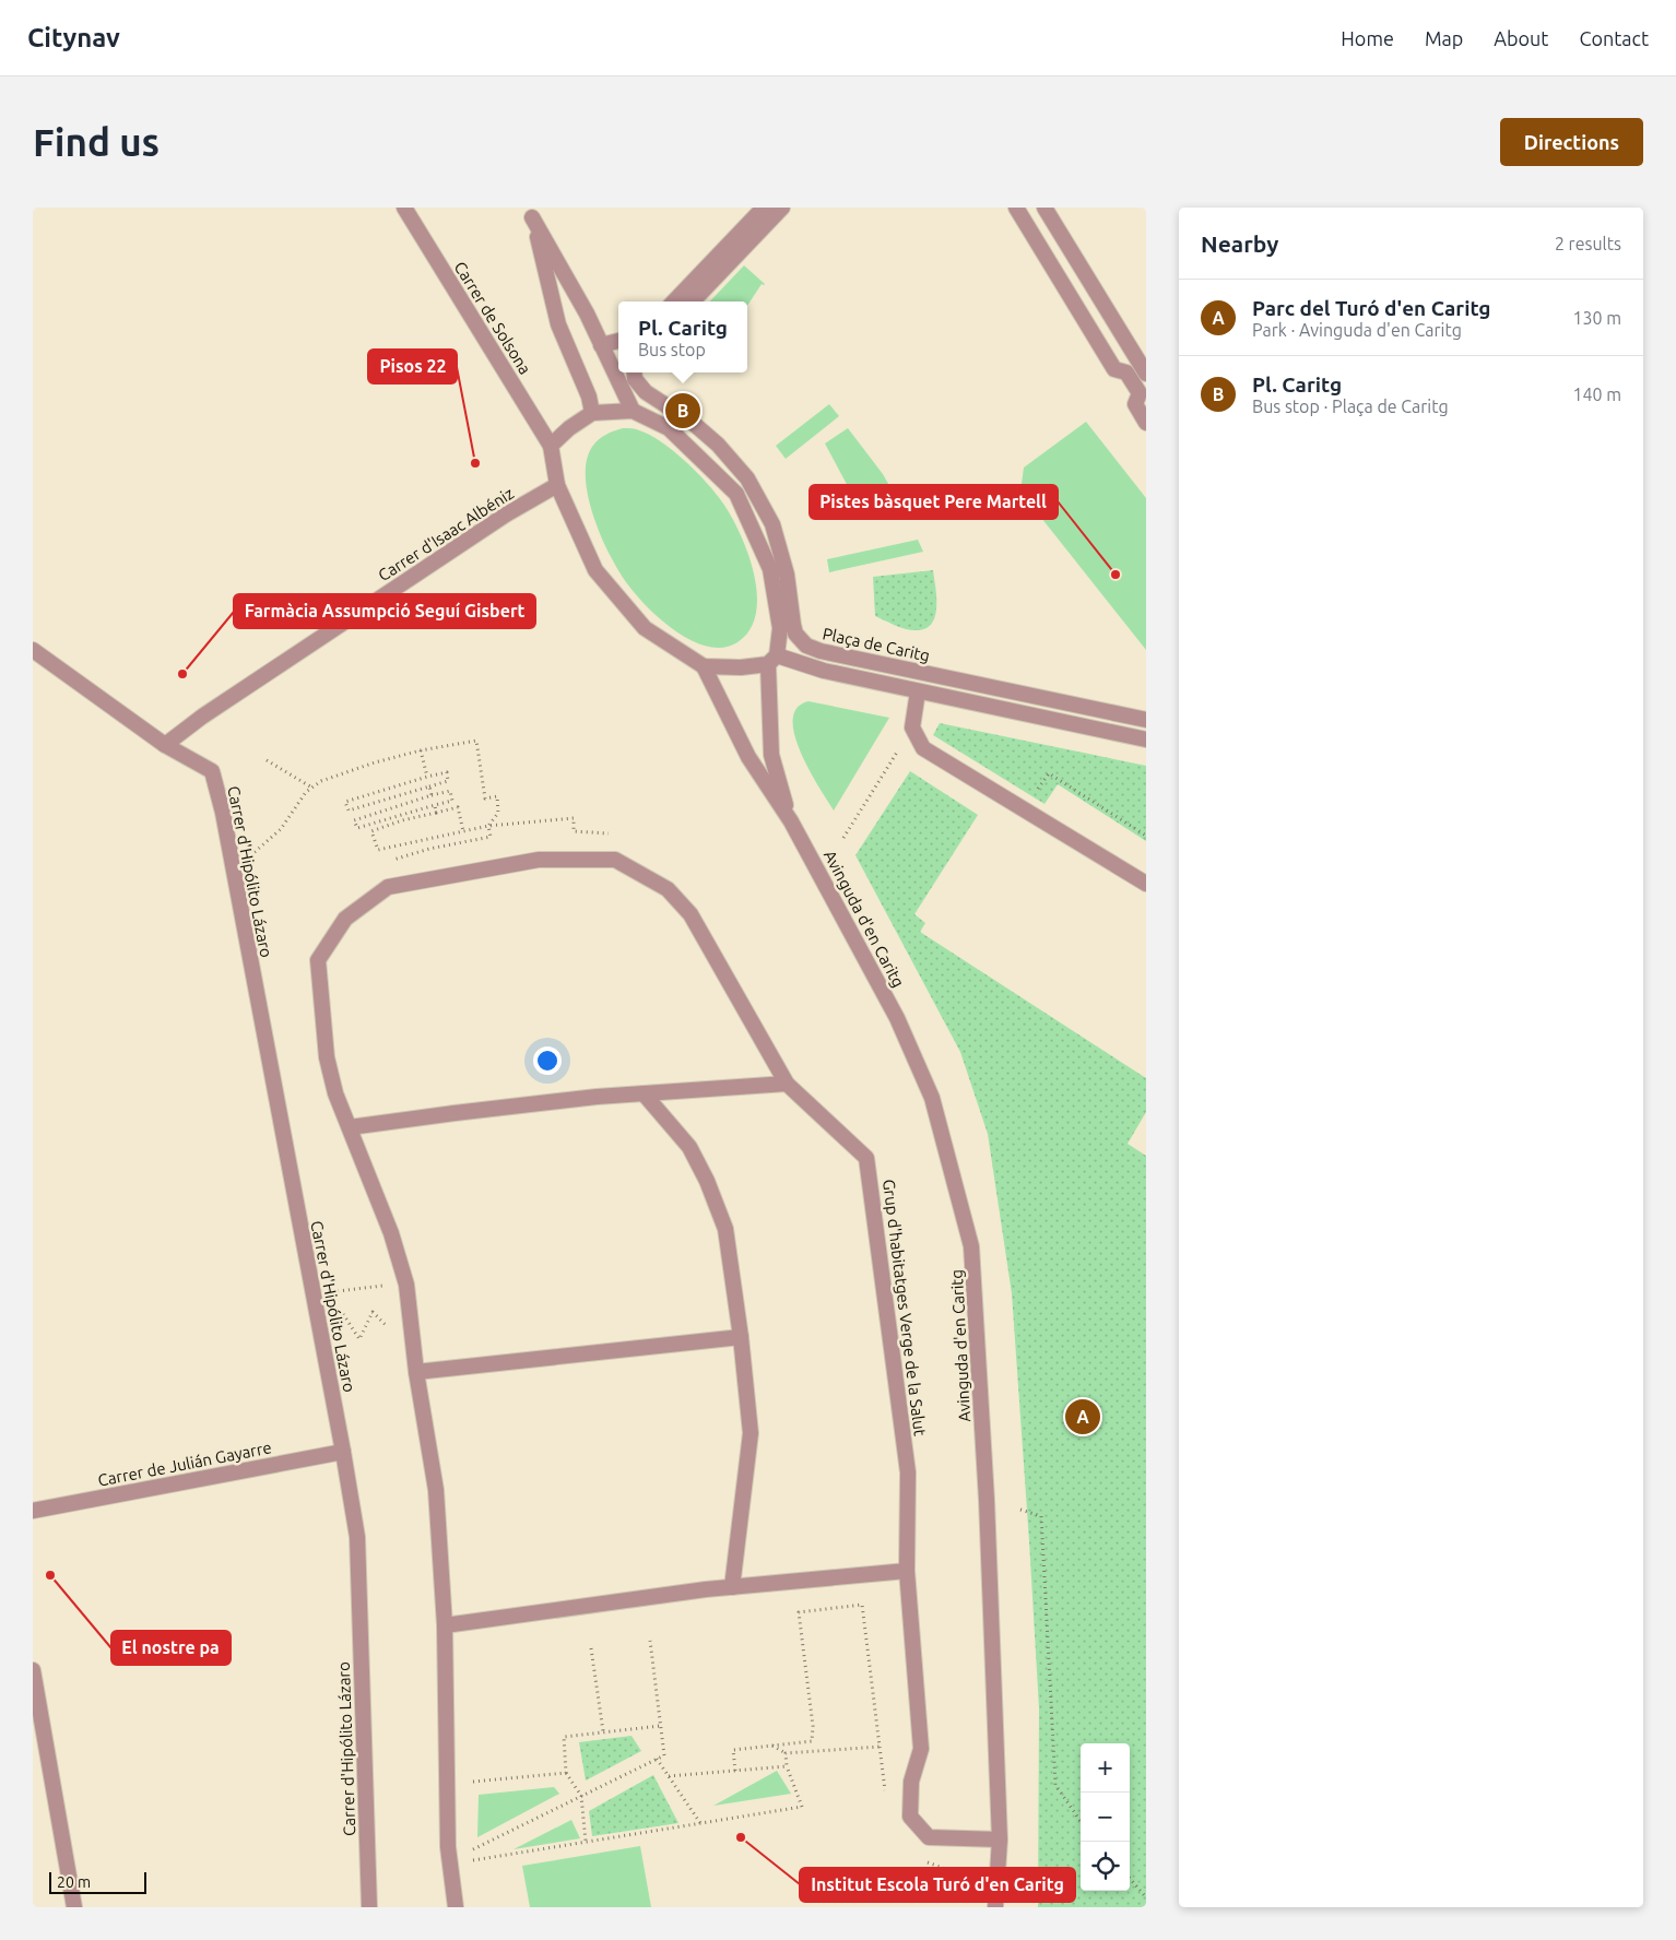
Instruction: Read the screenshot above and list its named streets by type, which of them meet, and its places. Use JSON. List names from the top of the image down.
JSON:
{
  "streets": {
    "street": [
      "Carrer de Solsona",
      "Carrer d'Isaac Albéniz",
      "Plaça de Caritg",
      "Carrer d'Hipólito Lázaro",
      "Avinguda d'en Caritg",
      "Grup d'habitatges Verge de la Salut",
      "Carrer de Julián Gayarre"
    ]
  },
  "crossings": [
    ["Carrer d'Isaac Albéniz", "Carrer d'Hipólito Lázaro"],
    ["Carrer d'Hipólito Lázaro", "Carrer de Julián Gayarre"],
    ["Avinguda d'en Caritg", "Grup d'habitatges Verge de la Salut"]
  ],
  "places": [
    "Pisos 22",
    "Pistes bàsquet Pere Martell",
    "Farmàcia Assumpció Seguí Gisbert",
    "El nostre pa",
    "Institut Escola Turó d'en Caritg"
  ],
  "scale_bar": "20 m",
  "page": {
    "header": "Citynav",
    "nav": [
      "Home",
      "Map",
      "About",
      "Contact"
    ],
    "buttons": "Directions",
    "title": "Find us",
    "heading": ["Nearby", "2 results"],
    "list": [
      {
        "mark": "A",
        "name": "Parc del Turó d'en Caritg",
        "note": "Park · Avinguda d'en Caritg",
        "value": "130 m"
      },
      {
        "mark": "B",
        "name": "Pl. Caritg",
        "note": "Bus stop · Plaça de Caritg",
        "value": "140 m"
      }
    ],
    "popup": ["Pl. Caritg", "Bus stop"],
    "pins": ["B", "A"],
    "map_buttons": ["+", "−"],
    "scale": "20 m"
  }
}
